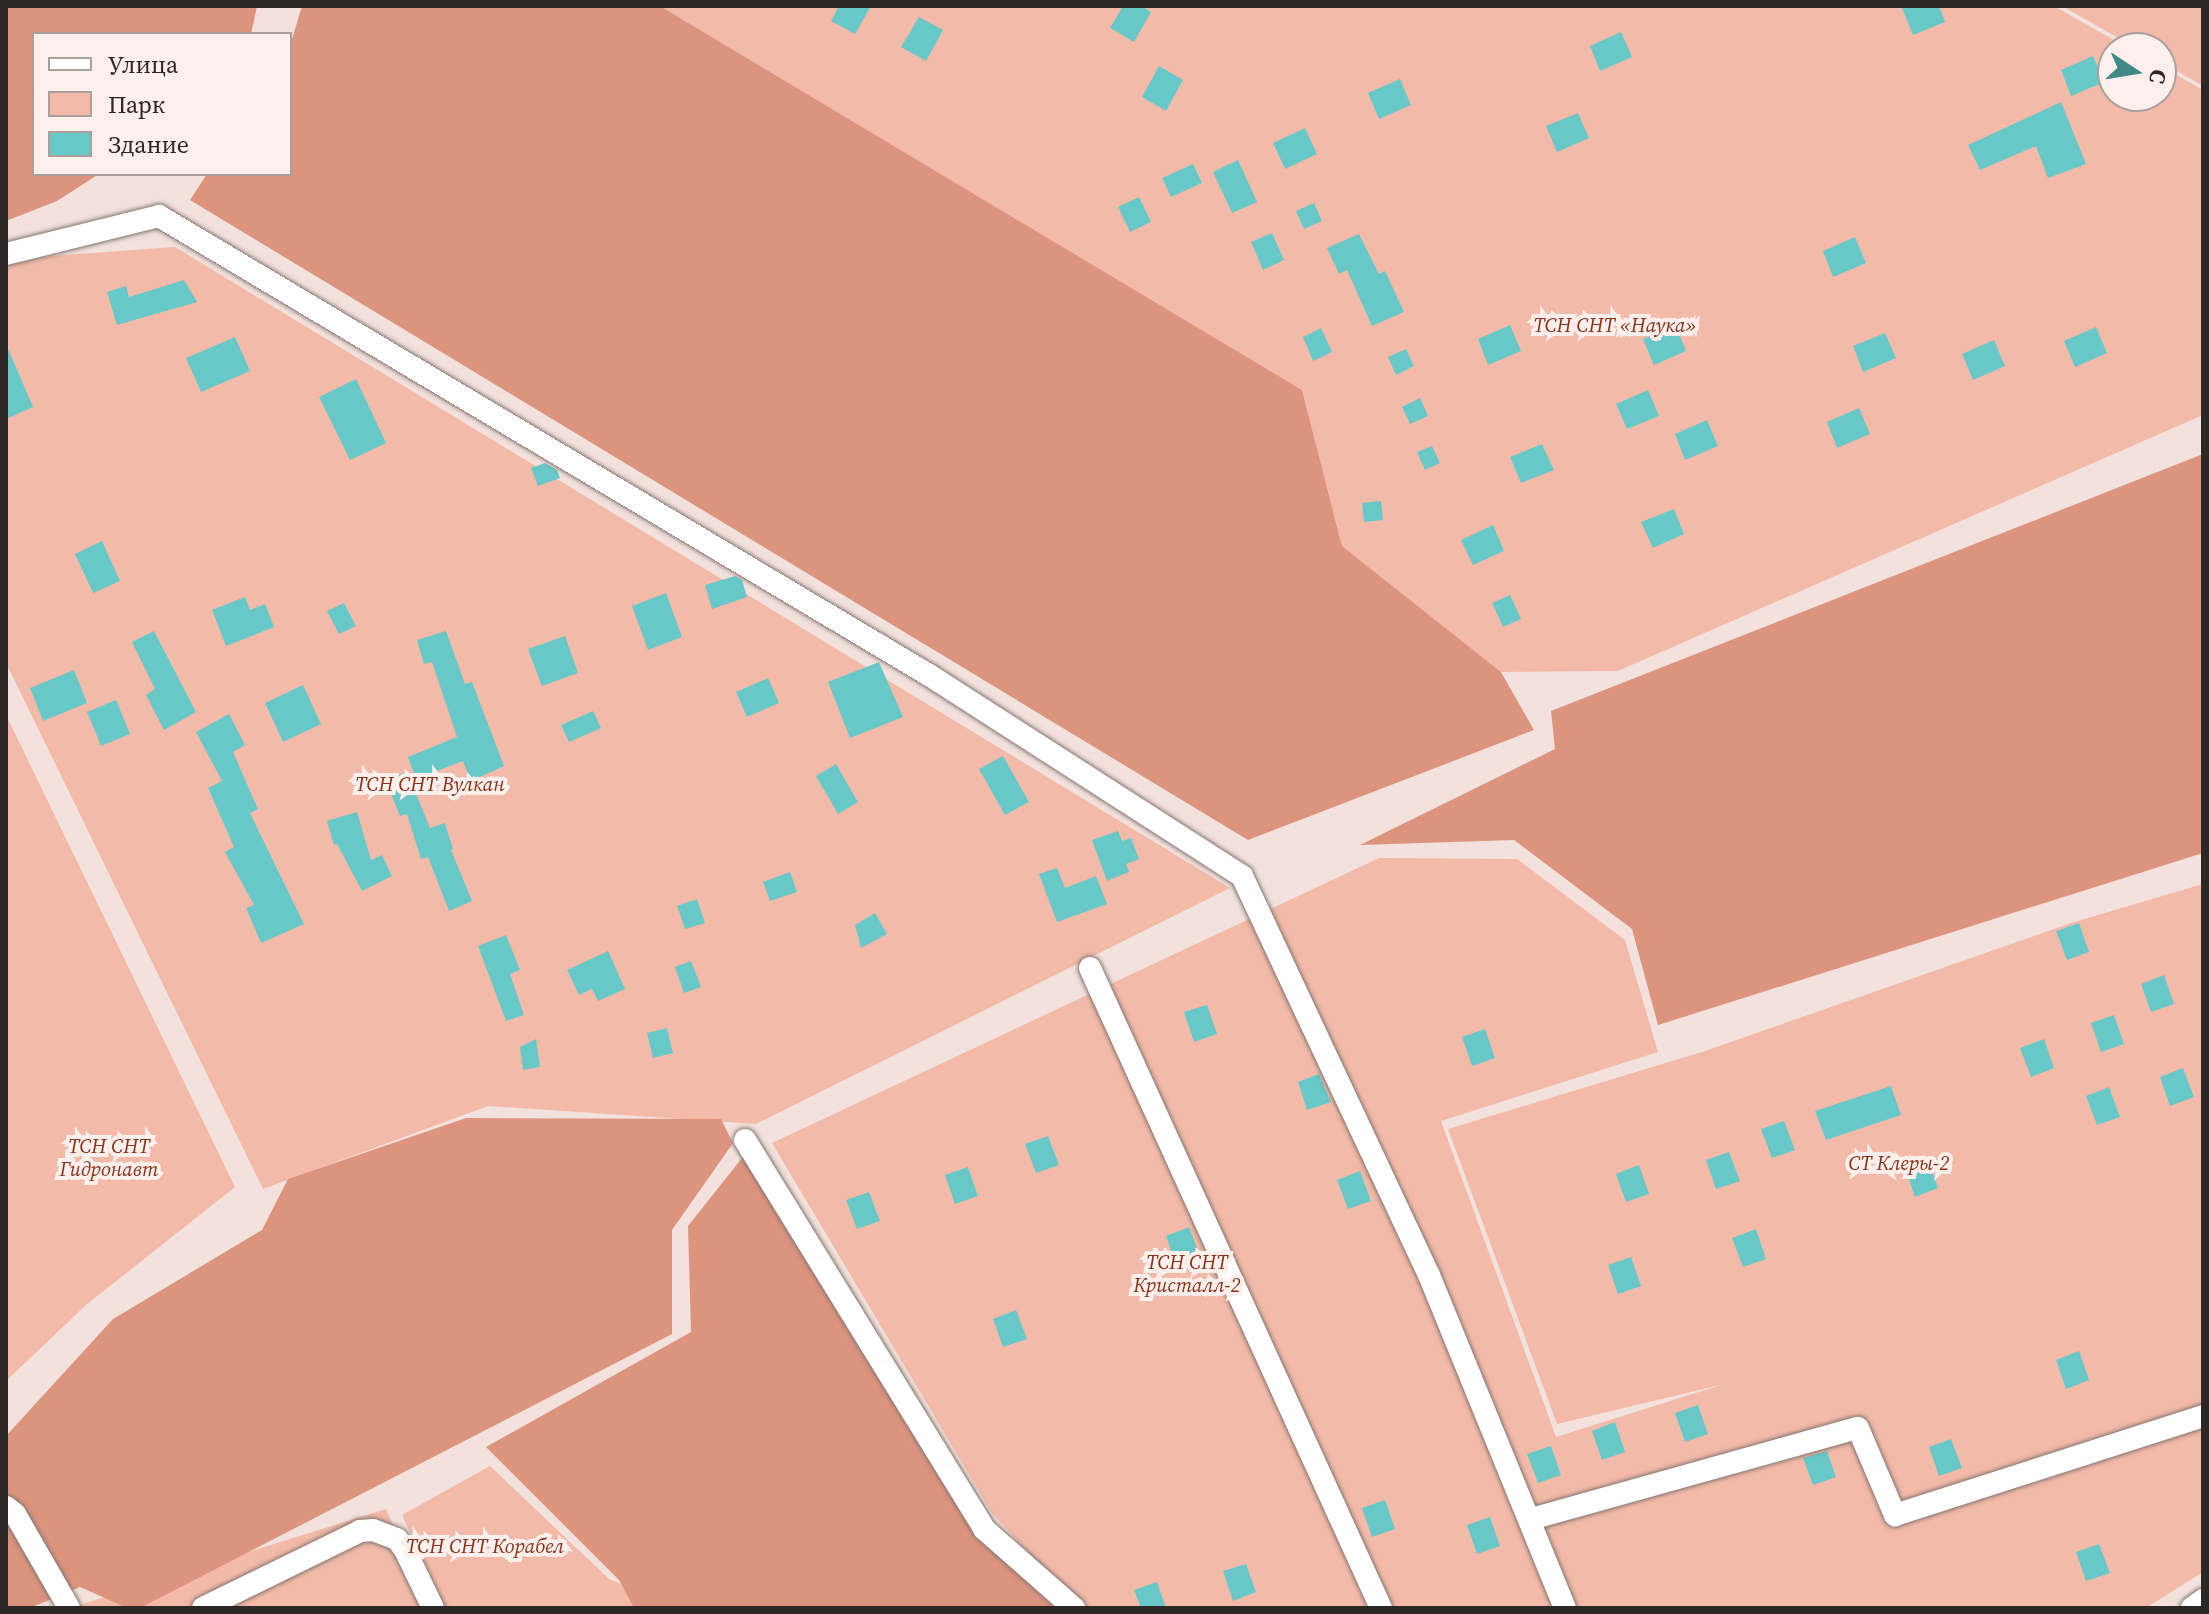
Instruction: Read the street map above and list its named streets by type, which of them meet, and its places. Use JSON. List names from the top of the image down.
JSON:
{
  "parks": [
    "ТСН СНТ «Наука»",
    "ТСН СНТ Вулкан",
    "ТСН СНТ Гидронавт",
    "СТ Клеры-2",
    "ТСН СНТ Кристалл-2",
    "ТСН СНТ Корабел"
  ],
  "legend": ["Улица", "Парк", "Здание"],
  "north": "right"
}
